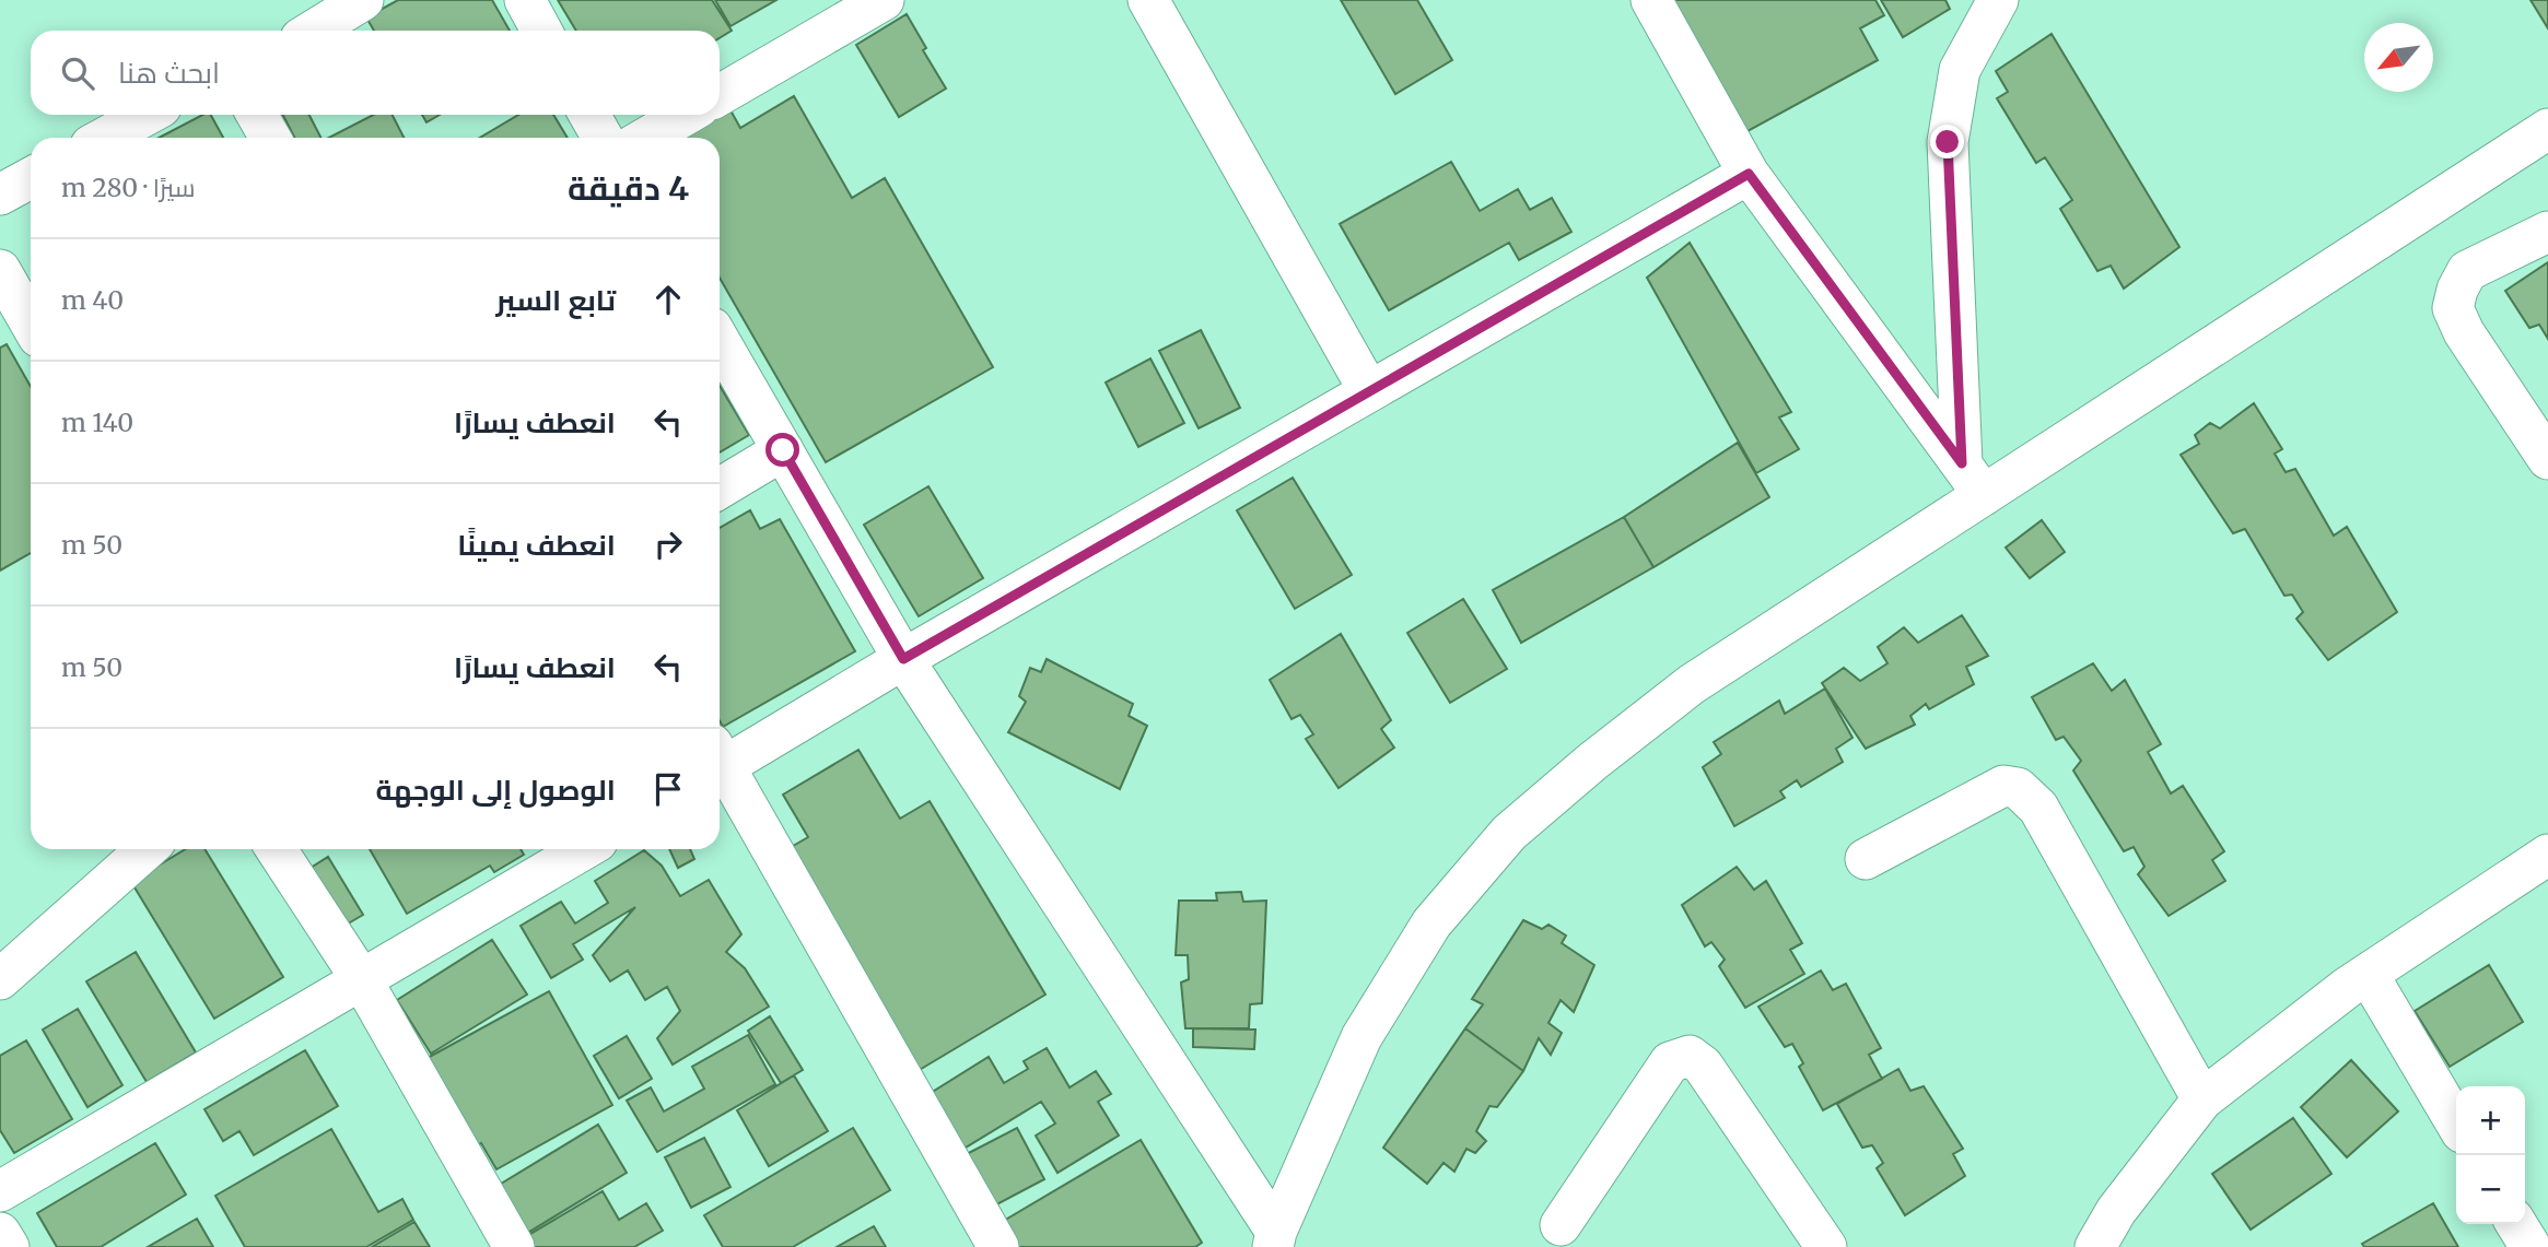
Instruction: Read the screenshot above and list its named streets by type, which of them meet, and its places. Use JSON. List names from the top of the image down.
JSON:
{
  "north": "bottom left",
  "page": {
    "search": "ابحث هنا",
    "heading": ["4 دقيقة", "سيرًا · 280 m"],
    "list": [
      ["تابع السير", "40 m"],
      ["انعطف يسارًا", "140 m"],
      ["انعطف يمينًا", "50 m"],
      ["انعطف يسارًا", "50 m"],
      "الوصول إلى الوجهة"
    ],
    "map_buttons": ["+", "−"]
  }
}
